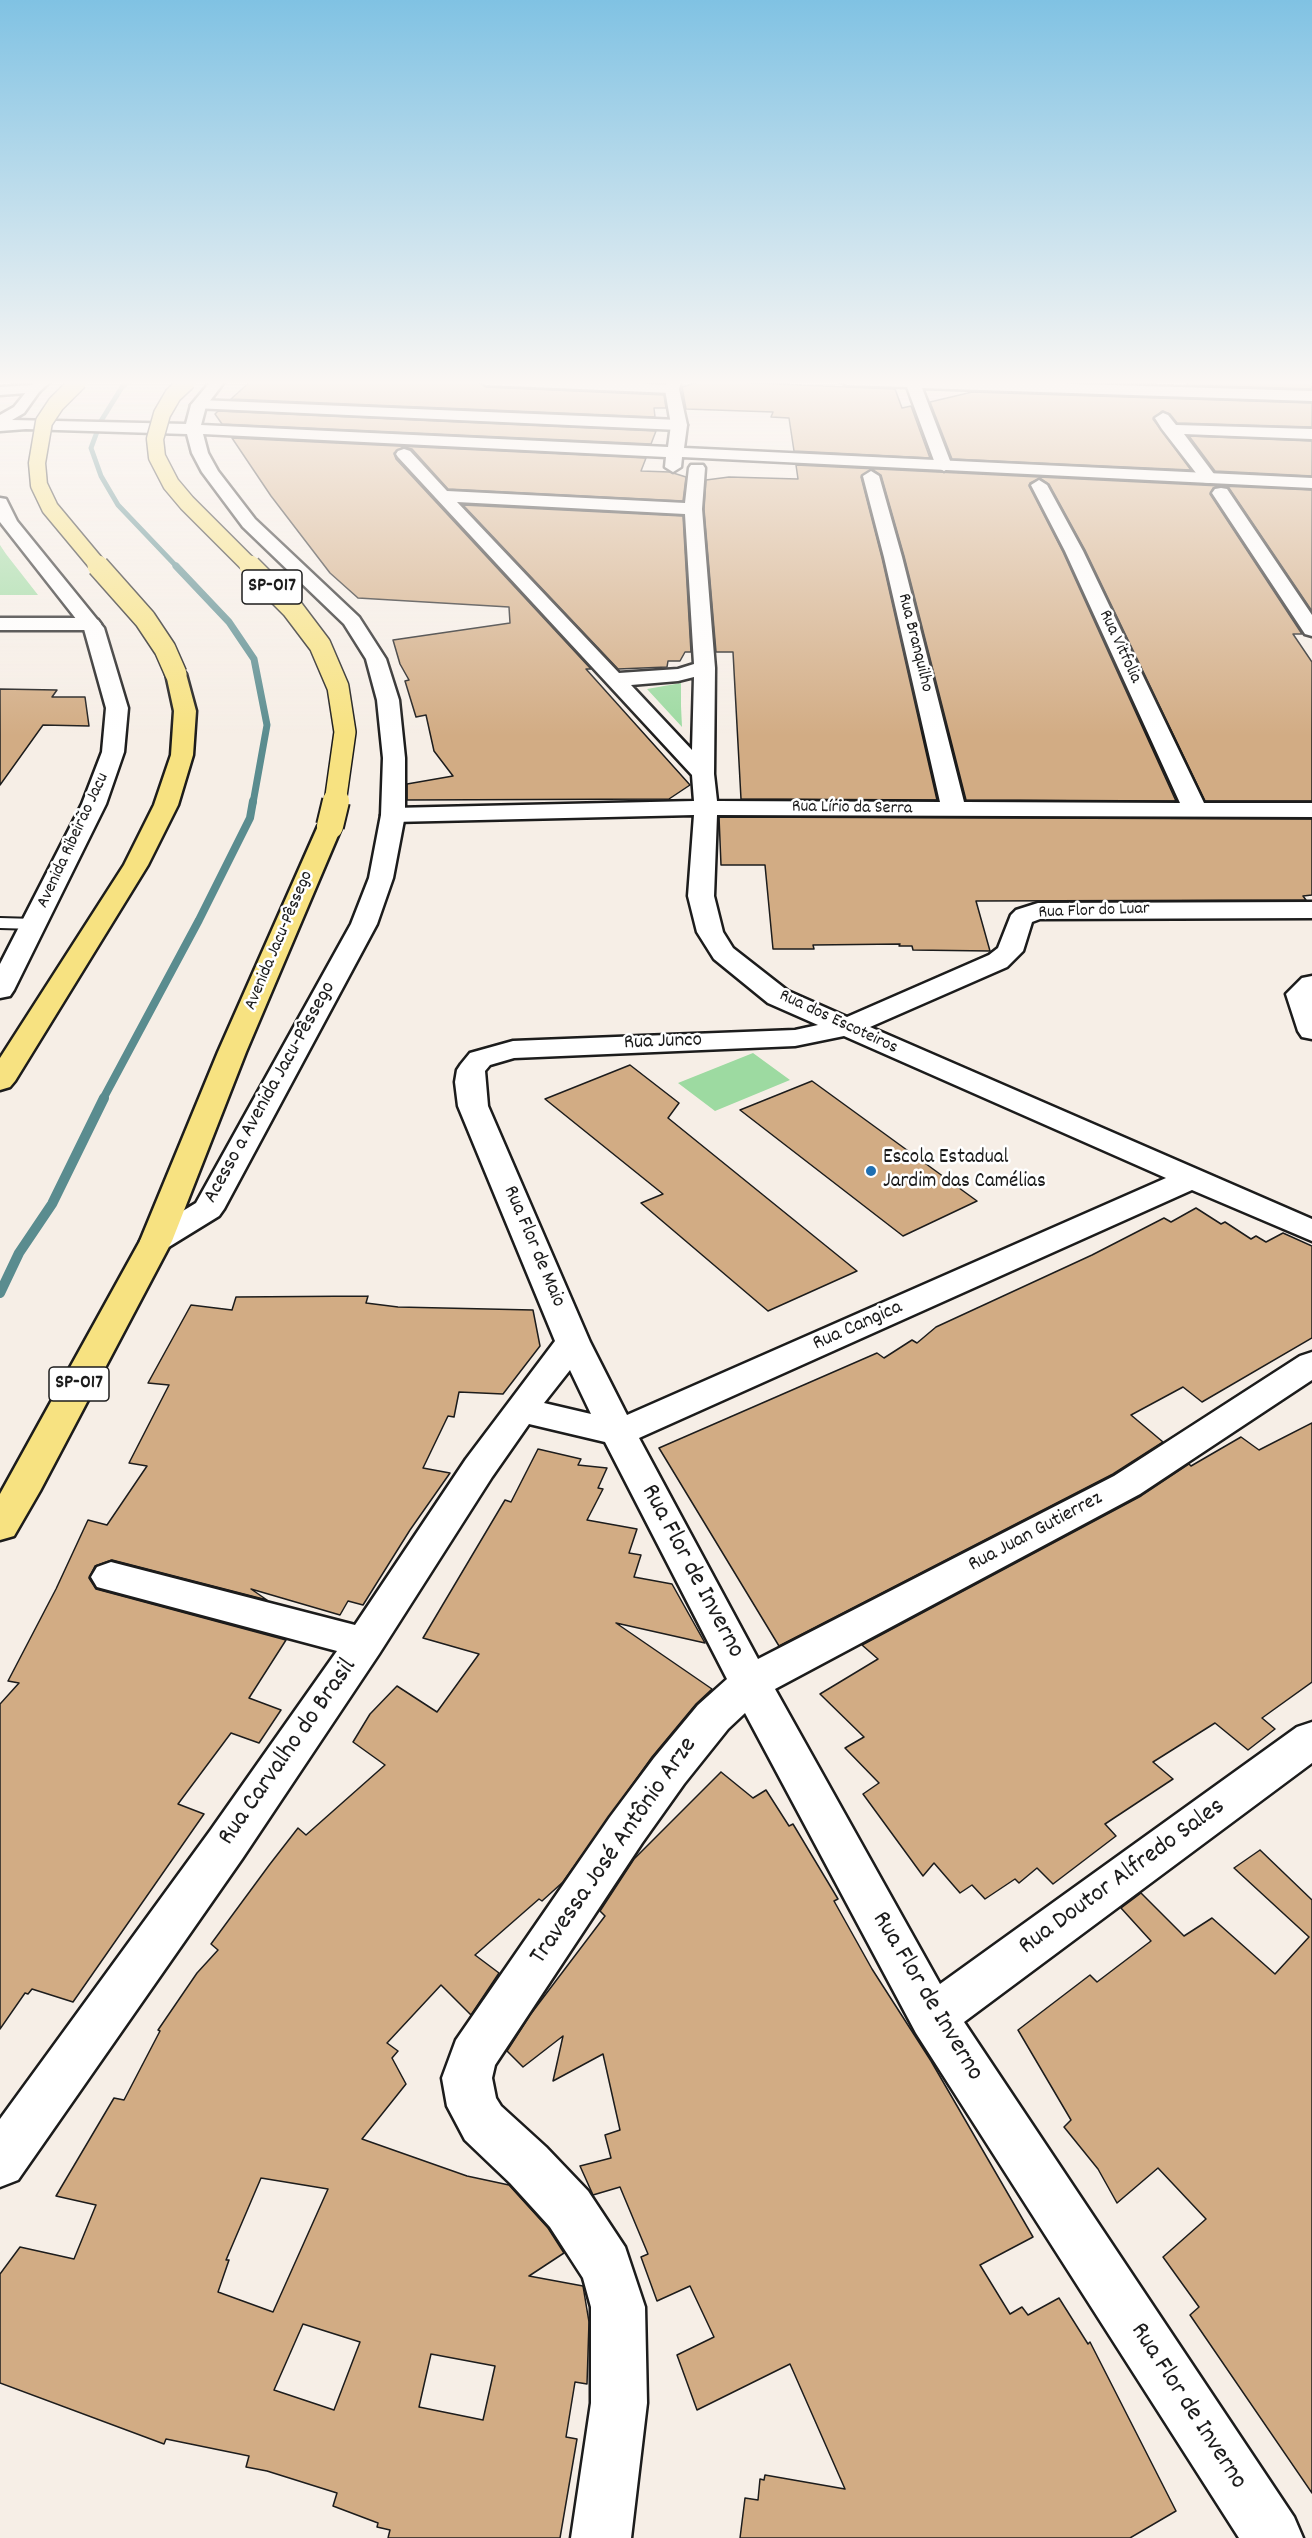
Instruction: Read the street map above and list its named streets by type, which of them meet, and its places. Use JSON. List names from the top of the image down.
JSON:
{
  "streets": {
    "highway": ["SP-017", "Avenida Jacu-Pêssego"],
    "street": [
      "Rua Branquilho",
      "Rua Vitfolia",
      "Rua Lírio da Serra",
      "Avenida Ribeirão Jacu",
      "Rua Flor do Luar",
      "Rua dos Escoteiros",
      "Rua Junco",
      "Acesso a Avenida Jacu-Pêssego",
      "Rua Flor de Maio",
      "Rua Cangica",
      "Rua Juan Gutierrez",
      "Rua Flor de Inverno",
      "Rua Carvalho do Brasil",
      "Travessa José Antônio Arze",
      "Rua Doutor Alfredo Sales"
    ]
  },
  "crossings": [
    ["Rua Branquilho", "Rua Lírio da Serra"],
    ["Rua Vitfolia", "Rua Lírio da Serra"],
    ["Rua Lírio da Serra", "Rua dos Escoteiros"],
    ["Rua Lírio da Serra", "Acesso a Avenida Jacu-Pêssego"],
    ["Rua Flor do Luar", "Rua dos Escoteiros"],
    ["Rua Flor do Luar", "Rua Junco"],
    ["Avenida Jacu-Pêssego", "Acesso a Avenida Jacu-Pêssego"],
    ["Rua dos Escoteiros", "Rua Junco"],
    ["Rua dos Escoteiros", "Rua Cangica"],
    ["Rua Junco", "Rua Flor de Maio"],
    ["Rua Flor de Maio", "Rua Cangica"],
    ["Rua Flor de Maio", "Rua Flor de Inverno"],
    ["Rua Flor de Maio", "Rua Carvalho do Brasil"],
    ["Rua Cangica", "Rua Flor de Inverno"],
    ["Rua Juan Gutierrez", "Rua Flor de Inverno"],
    ["Rua Juan Gutierrez", "Travessa José Antônio Arze"],
    ["Rua Flor de Inverno", "Travessa José Antônio Arze"],
    ["Rua Flor de Inverno", "Rua Doutor Alfredo Sales"]
  ],
  "places": ["Escola Estadual Jardim das Camélias"]
}
